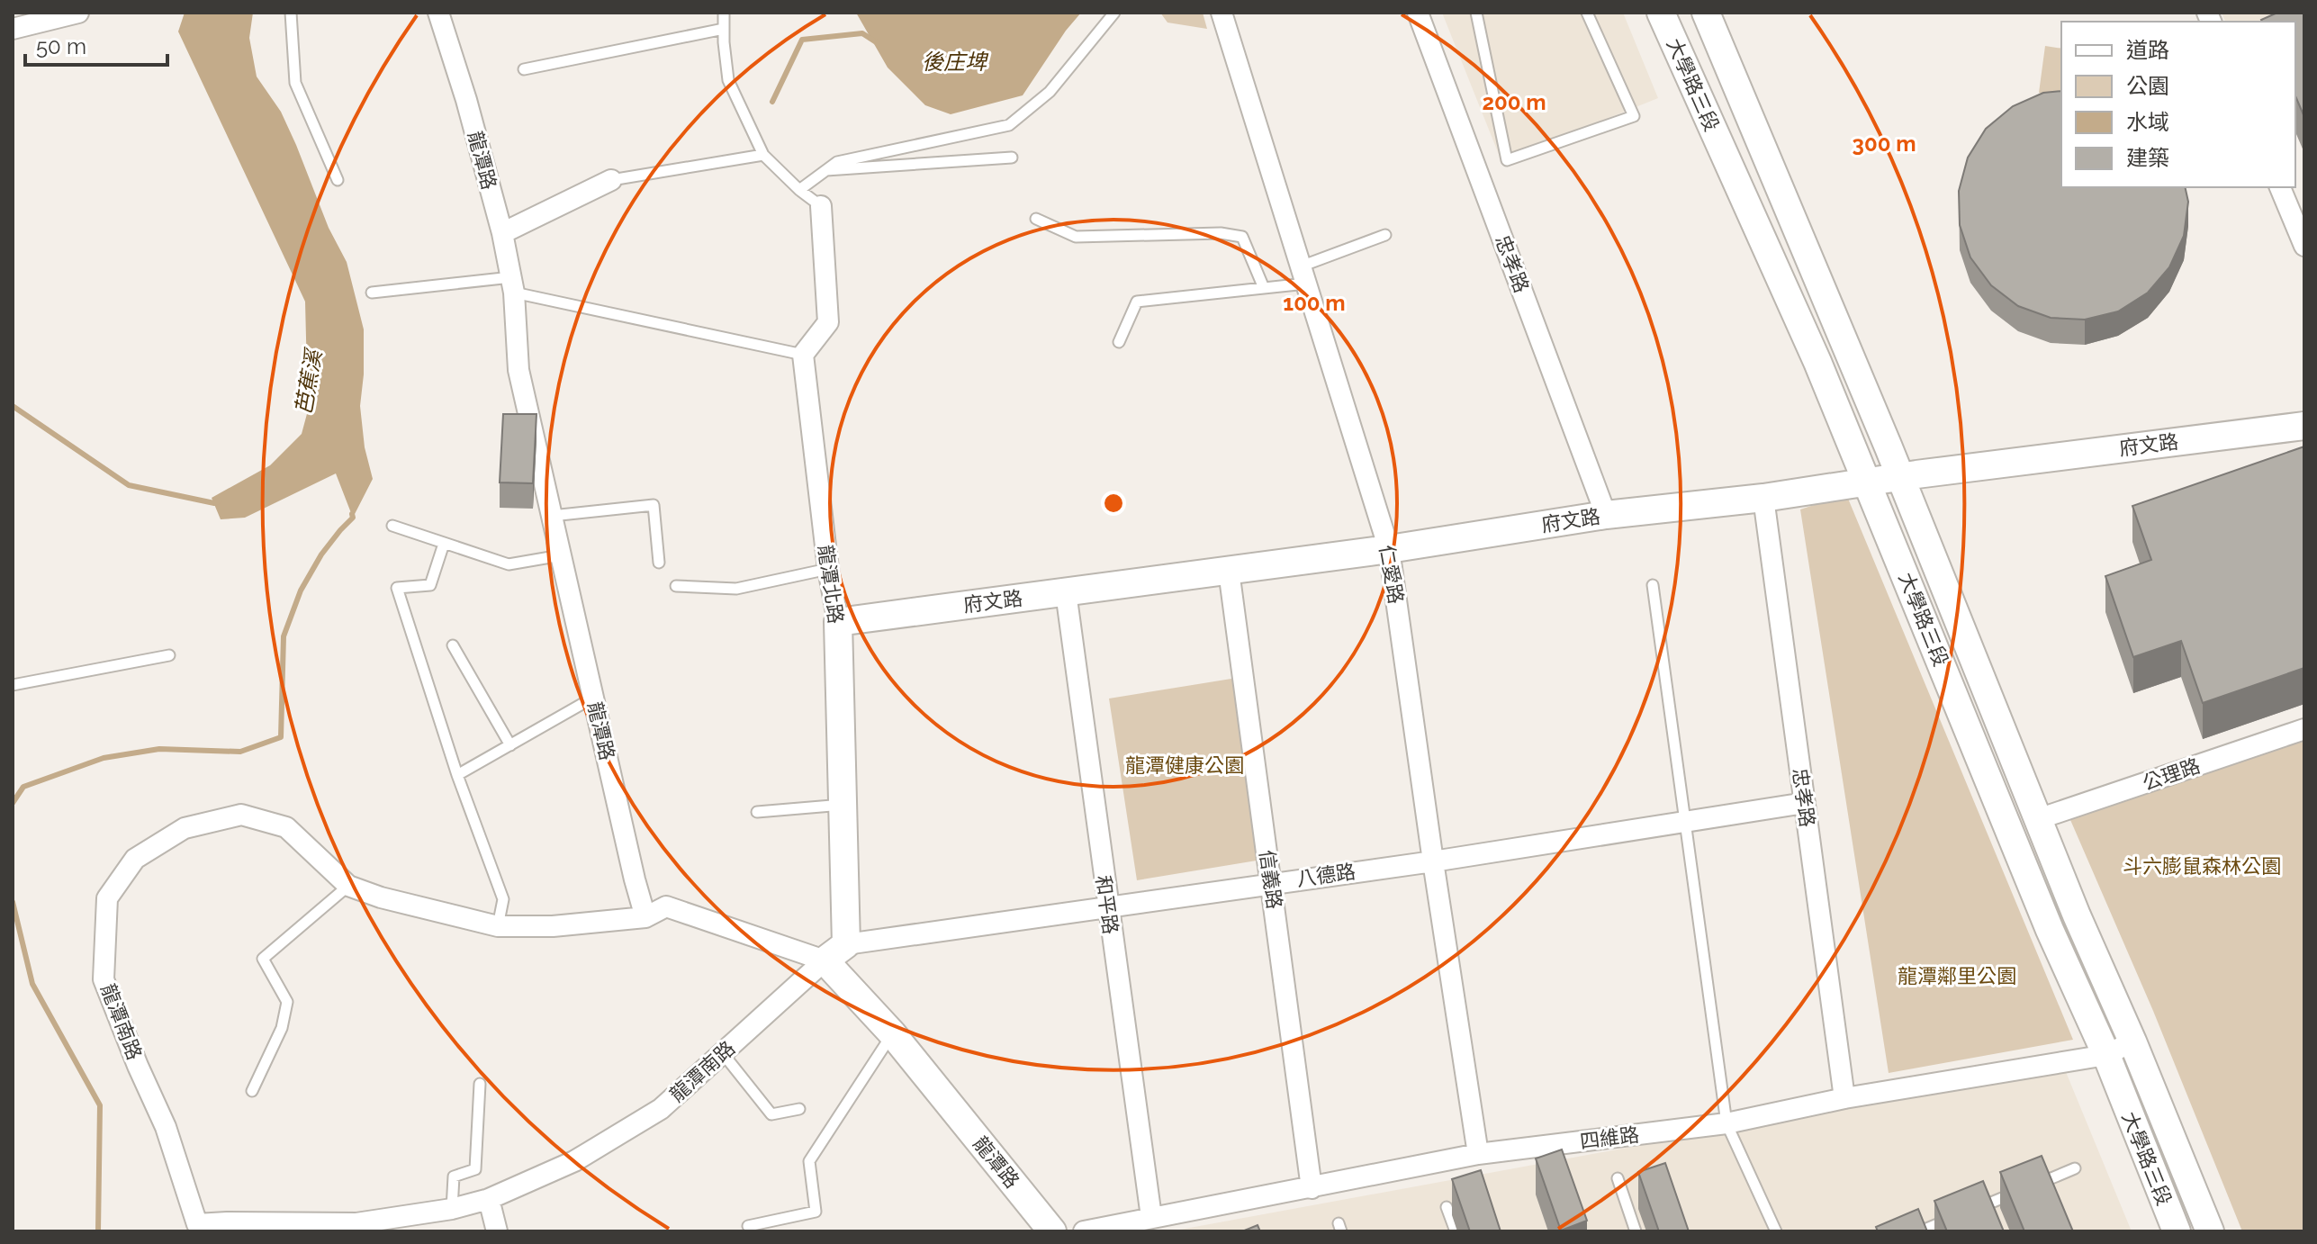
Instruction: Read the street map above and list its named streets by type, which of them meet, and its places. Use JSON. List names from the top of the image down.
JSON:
{
  "streets": {
    "street": [
      "大學路三段",
      "龍潭路",
      "忠孝路",
      "府文路",
      "仁愛路",
      "龍潭北路",
      "公理路",
      "八德路",
      "信義路",
      "和平路",
      "龍潭南路",
      "四維路"
    ]
  },
  "crossings": [
    ["大學路三段", "府文路"],
    ["大學路三段", "公理路"],
    ["大學路三段", "四維路"],
    ["龍潭路", "龍潭南路"],
    ["忠孝路", "府文路"],
    ["忠孝路", "八德路"],
    ["忠孝路", "四維路"],
    ["府文路", "仁愛路"],
    ["府文路", "龍潭北路"],
    ["府文路", "信義路"],
    ["府文路", "和平路"],
    ["仁愛路", "八德路"],
    ["仁愛路", "四維路"],
    ["龍潭北路", "八德路"],
    ["八德路", "信義路"],
    ["八德路", "和平路"],
    ["信義路", "四維路"],
    ["和平路", "四維路"]
  ],
  "water": ["後庄埤", "芭蕉溪"],
  "parks": ["龍潭健康公園", "斗六膨鼠森林公園", "龍潭鄰里公園"],
  "legend": [
    "道路",
    "公園",
    "水域",
    "建築"
  ],
  "scale_bar": "50 m",
  "rings": ["200 m", "300 m", "100 m"]
}
